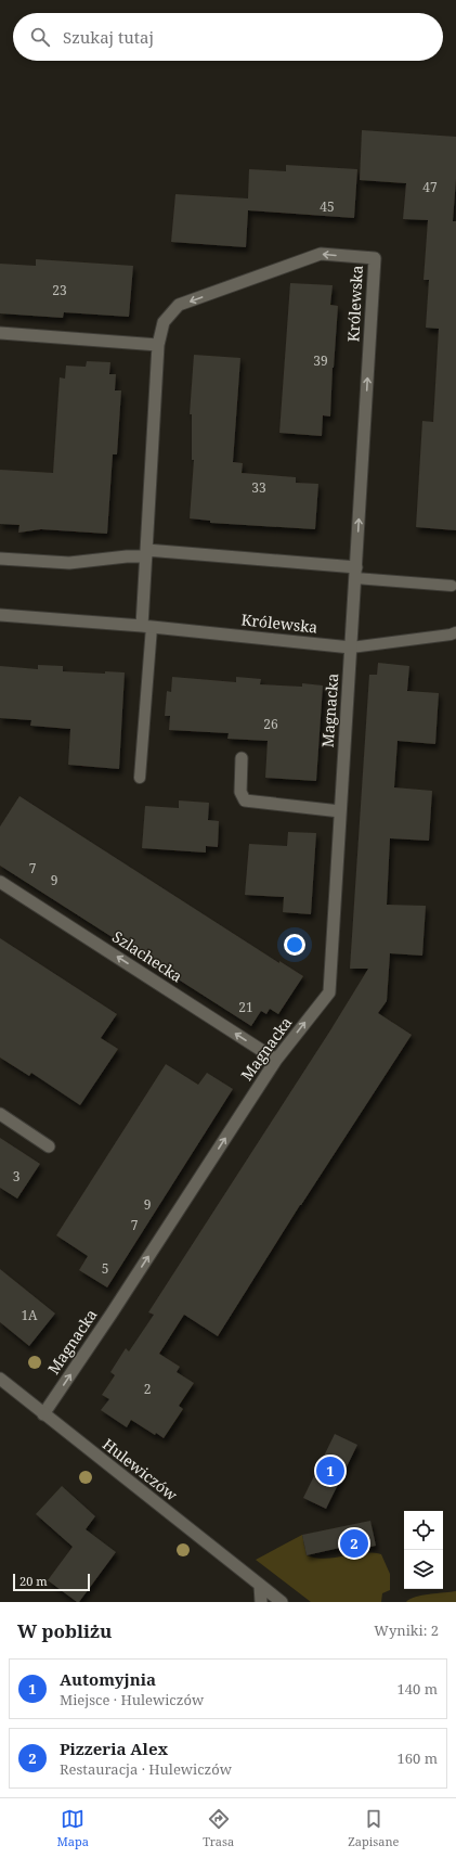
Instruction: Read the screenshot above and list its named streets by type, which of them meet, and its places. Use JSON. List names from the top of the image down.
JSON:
{
  "streets": {
    "street": [
      "Królewska",
      "Magnacka",
      "Szlachecka",
      "Hulewiczów"
    ]
  },
  "crossings": [
    ["Królewska", "Magnacka"],
    ["Magnacka", "Szlachecka"],
    ["Magnacka", "Hulewiczów"]
  ],
  "one_way": ["Magnacka", "Szlachecka"],
  "house_numbers": [
    "47",
    "45",
    "23",
    "39",
    "33",
    "26",
    "7",
    "9",
    "21",
    "3",
    "9",
    "7",
    "5",
    "1A",
    "2"
  ],
  "scale_bar": "20 m",
  "page": {
    "search": "Szukaj tutaj",
    "pins": ["1", "2"],
    "scale": "20 m",
    "heading": ["W pobliżu", "Wyniki: 2"],
    "list": [
      {
        "mark": "1",
        "name": "Automyjnia",
        "note": "Miejsce · Hulewiczów",
        "value": "140 m"
      },
      {
        "mark": "2",
        "name": "Pizzeria Alex",
        "note": "Restauracja · Hulewiczów",
        "value": "160 m"
      }
    ],
    "nav": ["Mapa", "Trasa", "Zapisane"]
  }
}
